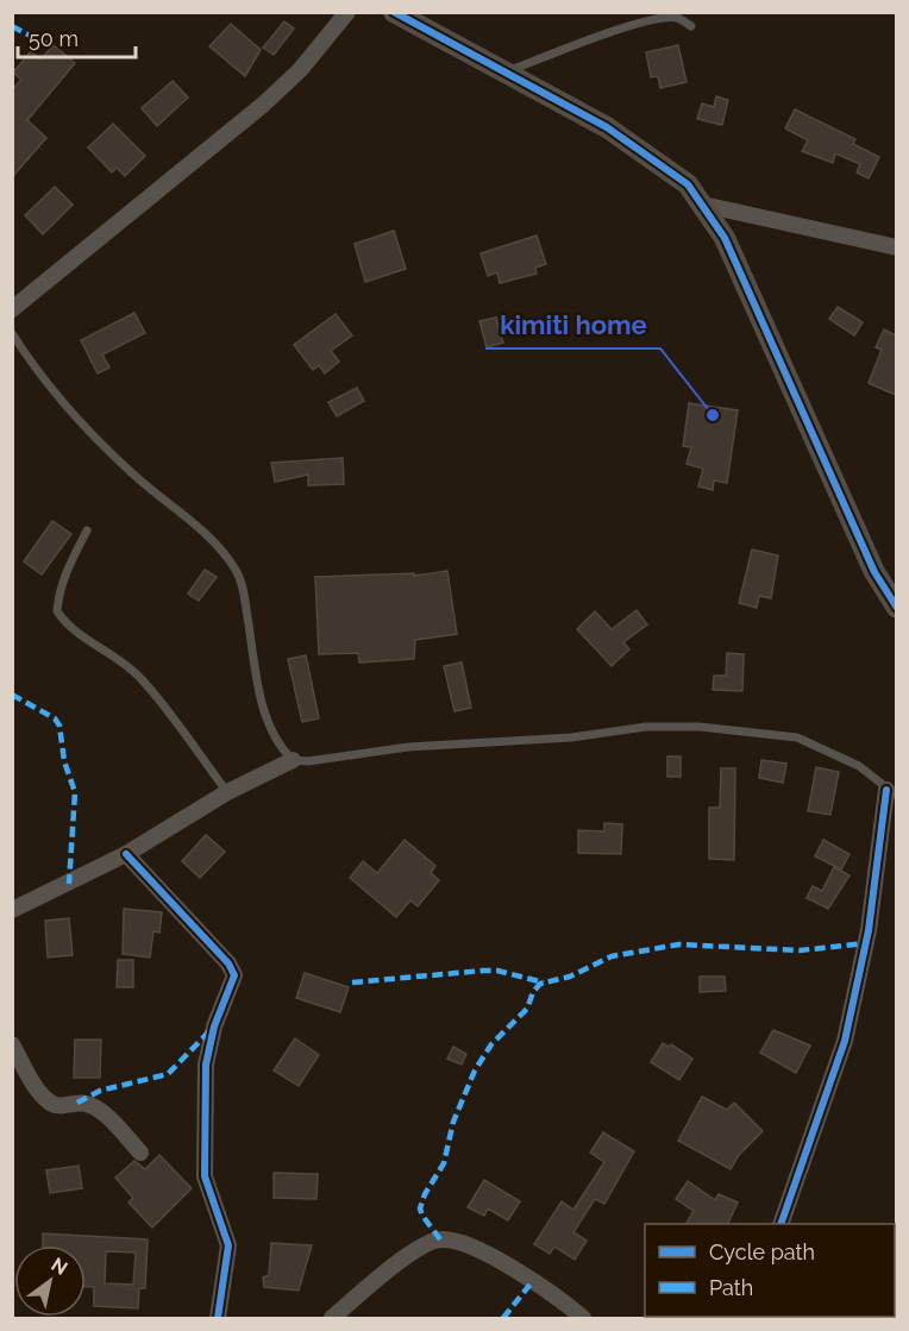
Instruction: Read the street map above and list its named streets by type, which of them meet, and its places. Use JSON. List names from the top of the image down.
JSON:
{
  "places": ["kimiti home"],
  "legend": ["Cycle path", "Path"],
  "scale_bar": "50 m",
  "north": "top right"
}
